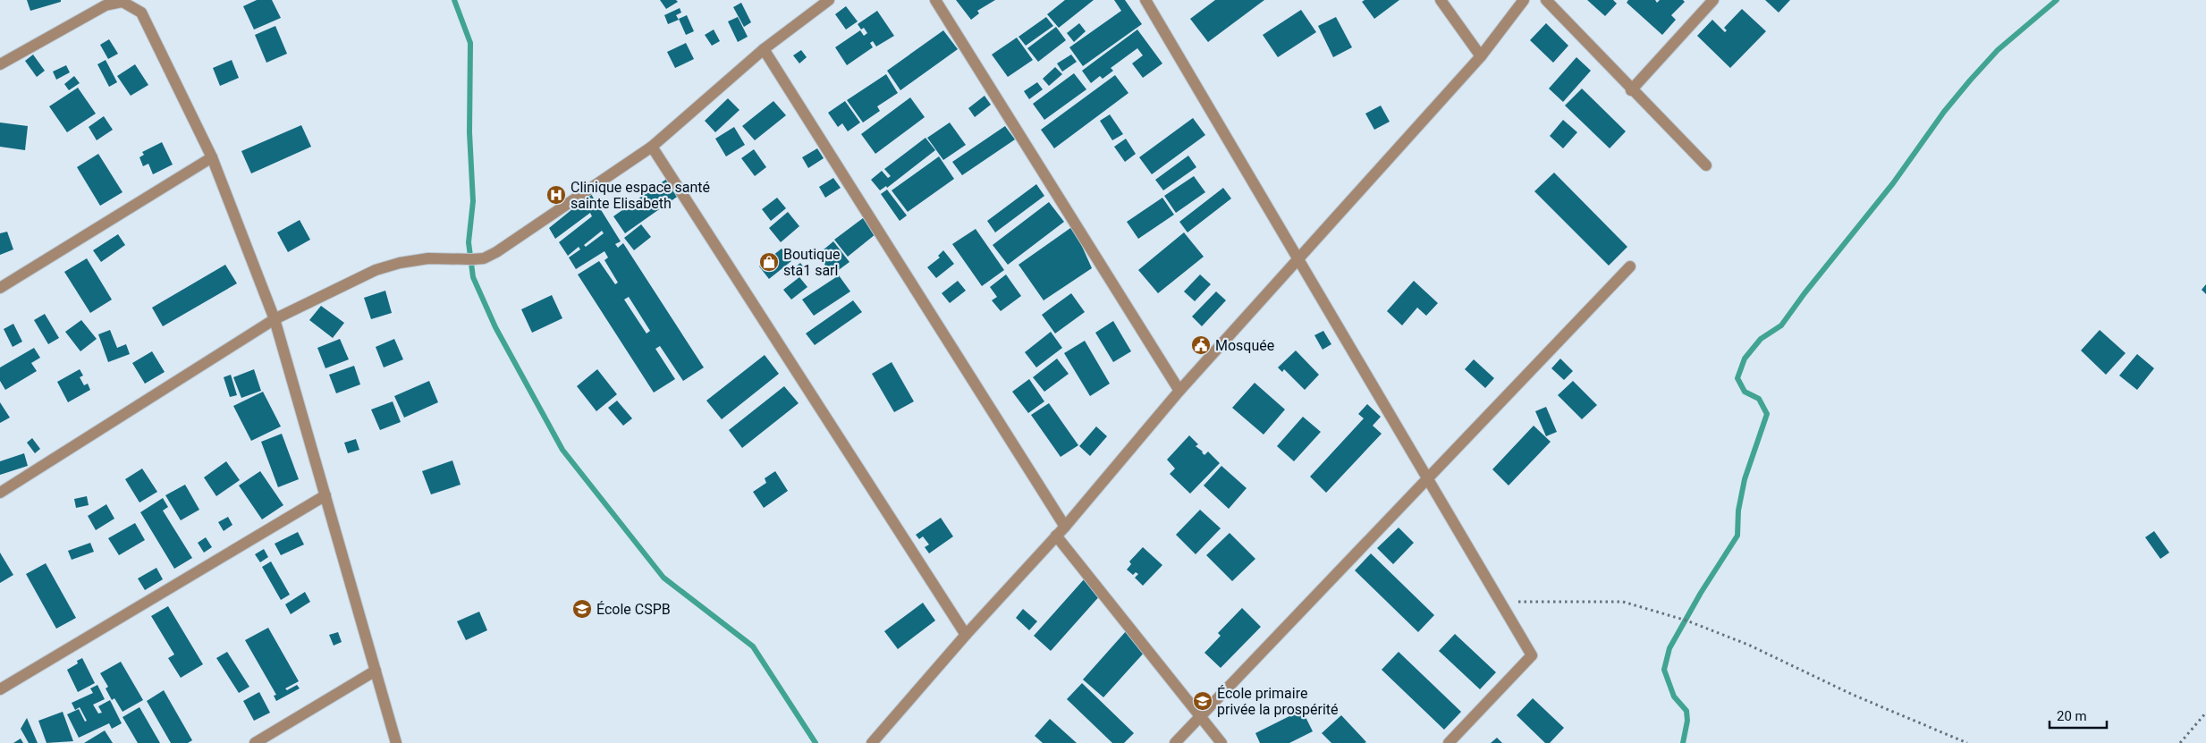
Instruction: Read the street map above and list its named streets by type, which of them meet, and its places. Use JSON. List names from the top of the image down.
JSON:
{
  "places": {
    "hospital": ["Clinique espace santé sainte Elisabeth"],
    "shop": ["Boutique sta1 sarl"],
    "public building": ["Mosquée"],
    "school or university": ["École CSPB", "École primaire privée la prospérité"]
  },
  "scale_bar": "20 m"
}
